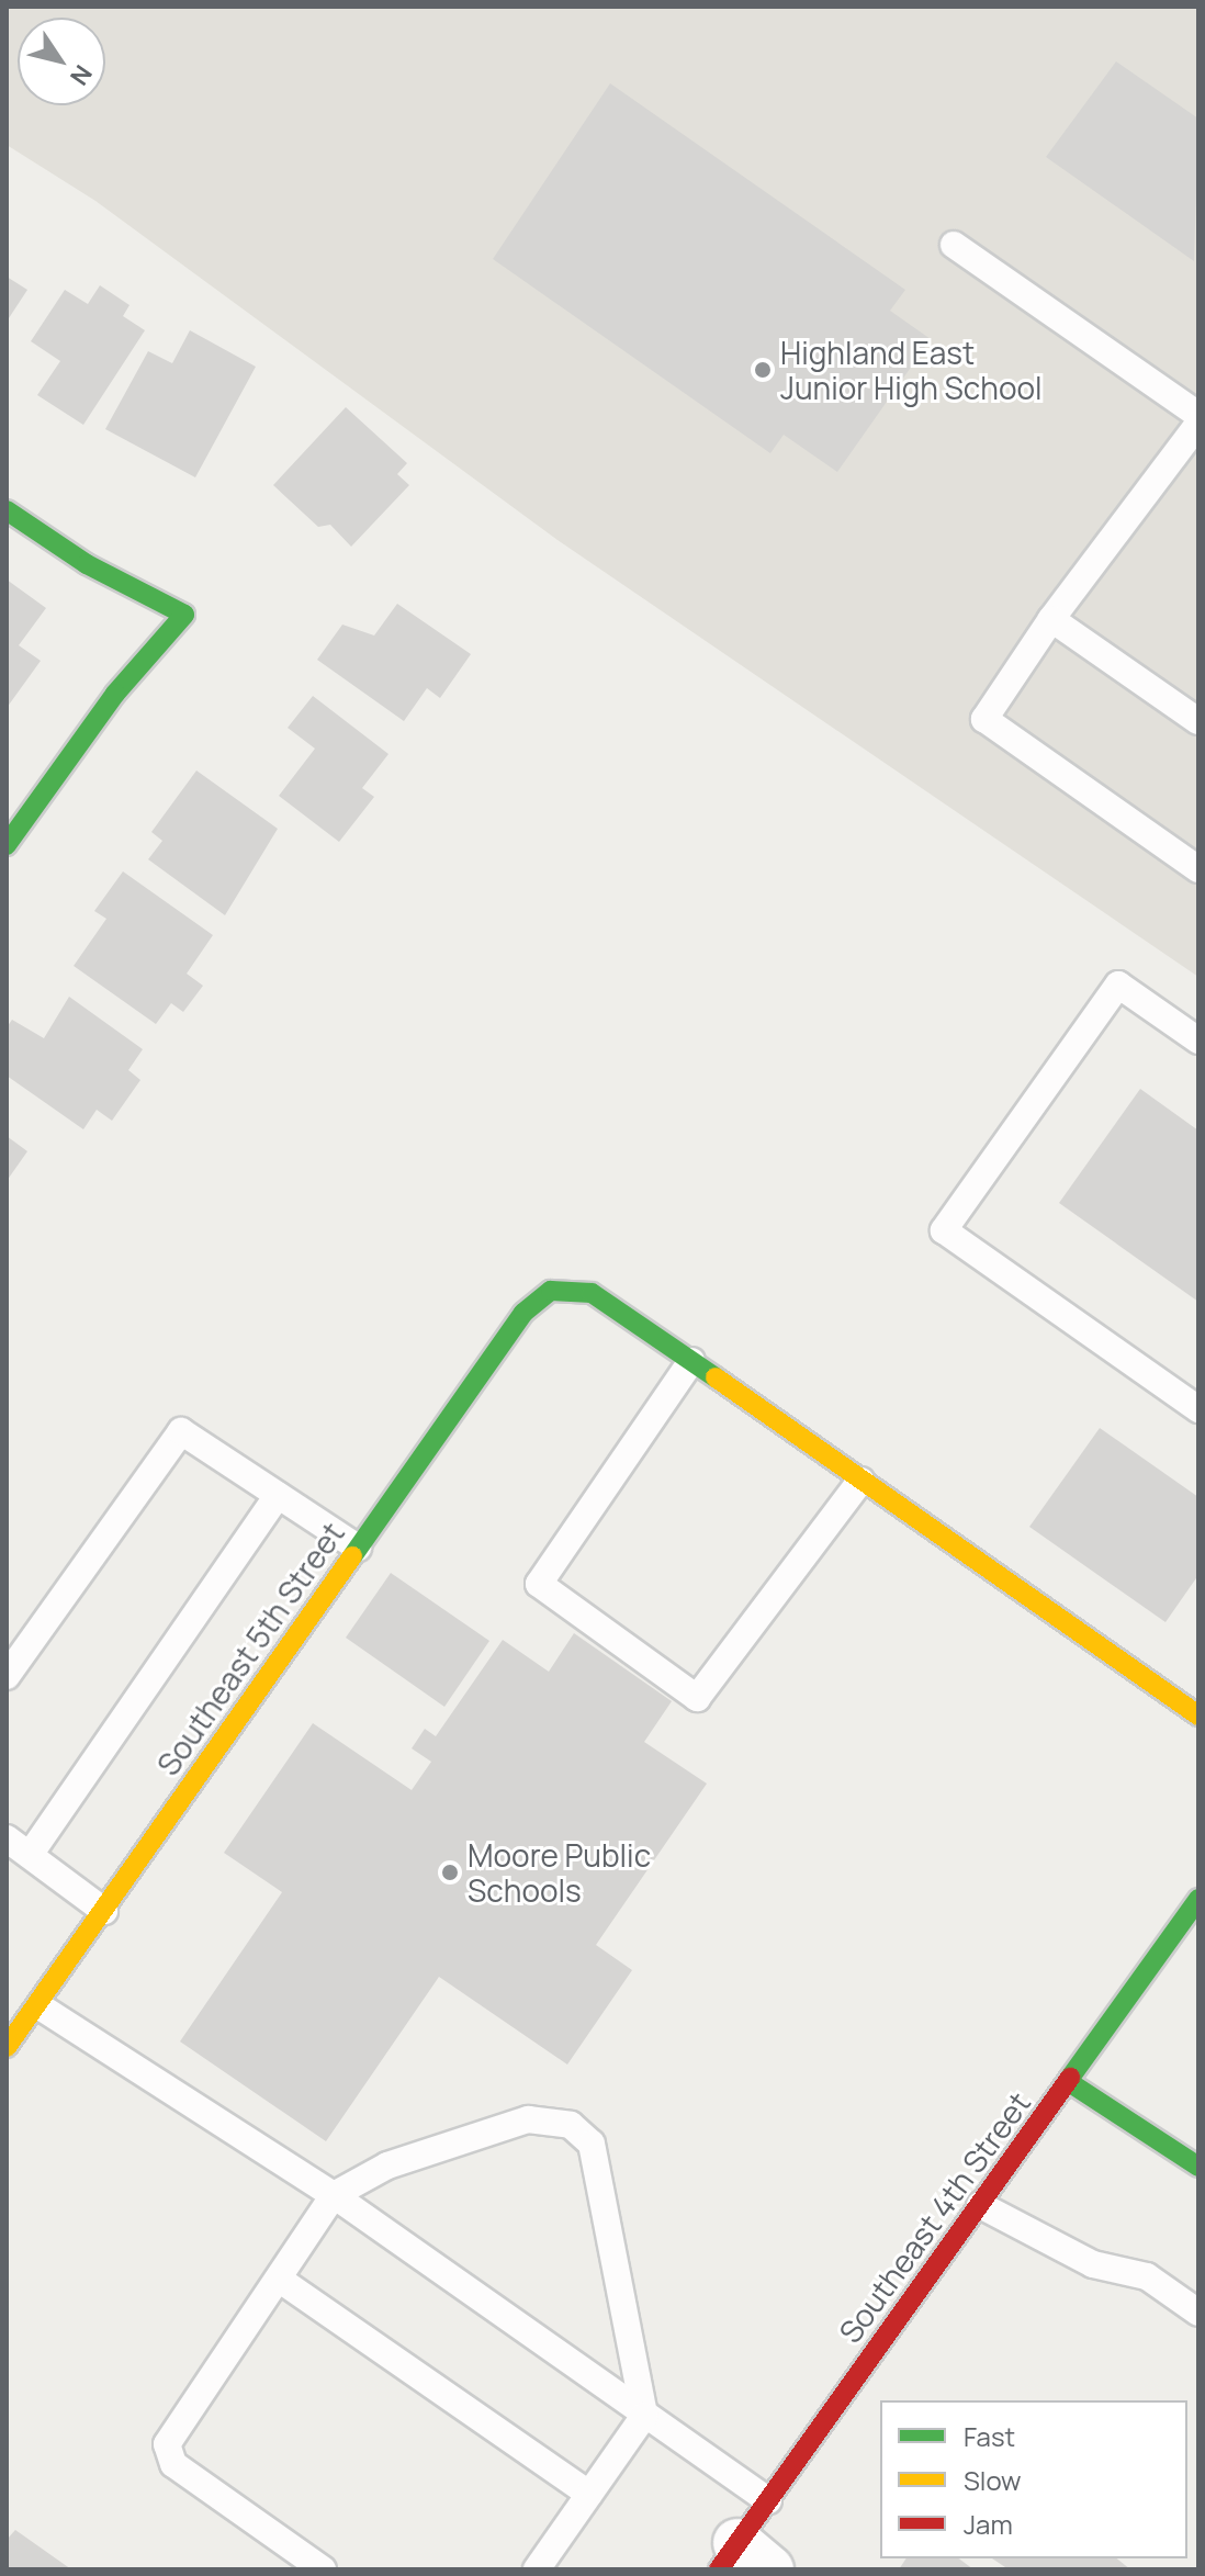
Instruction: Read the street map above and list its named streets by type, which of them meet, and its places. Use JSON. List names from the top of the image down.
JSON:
{
  "streets": {
    "street": ["Southeast 5th Street", "Southeast 4th Street"]
  },
  "places": ["Highland East Junior High School", "Moore Public Schools"],
  "legend": ["Fast", "Slow", "Jam"],
  "north": "bottom right"
}
